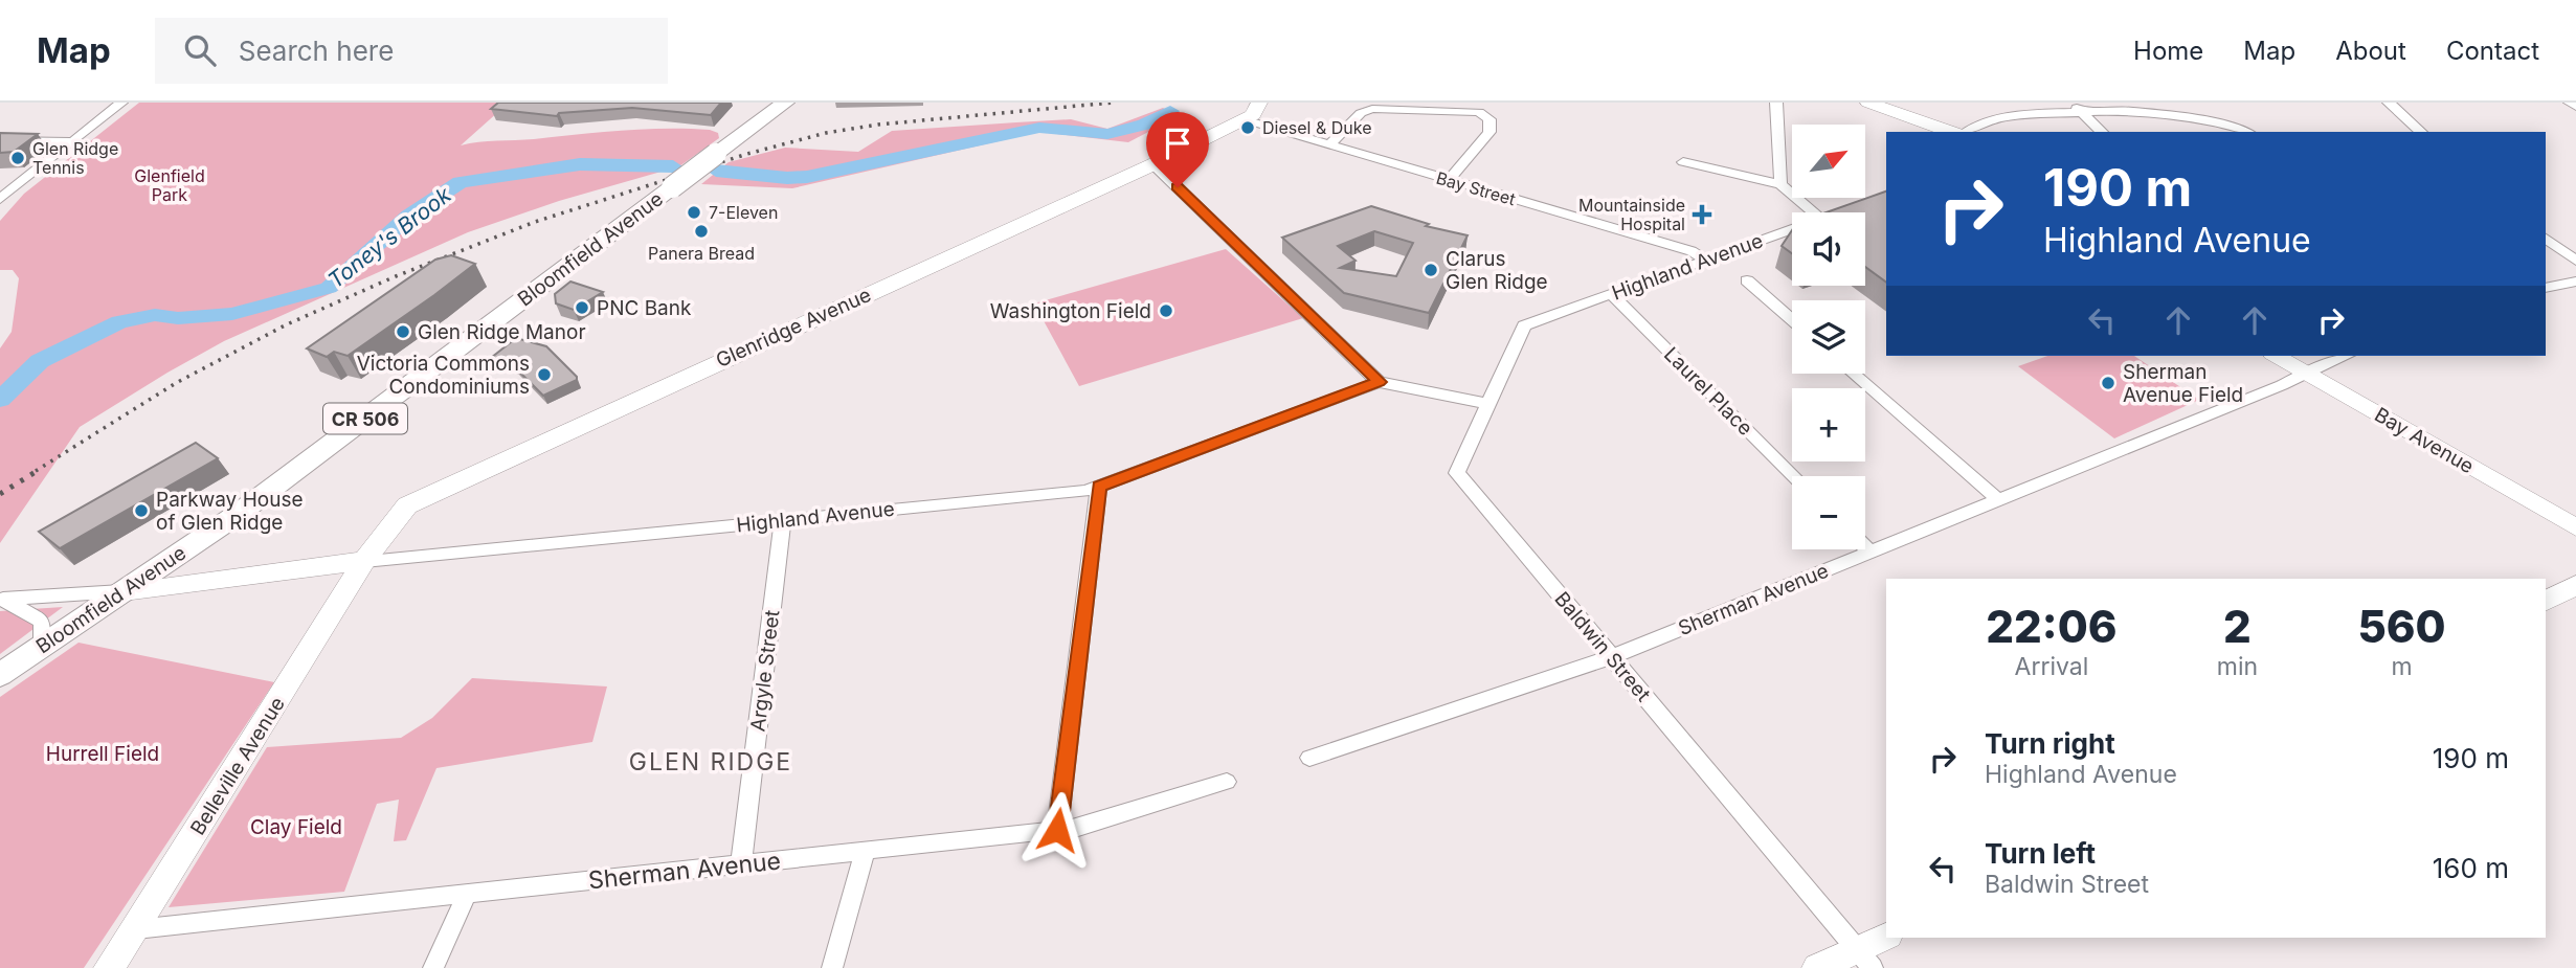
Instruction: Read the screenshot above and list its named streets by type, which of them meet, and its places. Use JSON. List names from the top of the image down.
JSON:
{
  "streets": {
    "main road": ["Bloomfield Avenue", "CR 506"],
    "street": [
      "Bay Street",
      "Highland Avenue",
      "Glenridge Avenue",
      "Laurel Place",
      "Bay Avenue",
      "Sherman Avenue",
      "Baldwin Street",
      "Argyle Street",
      "Belleville Avenue"
    ]
  },
  "crossings": [
    ["Bay Street", "Highland Avenue"],
    ["Bay Street", "Glenridge Avenue"],
    ["Bloomfield Avenue", "Highland Avenue"],
    ["Highland Avenue", "Glenridge Avenue"],
    ["Highland Avenue", "Laurel Place"],
    ["Highland Avenue", "Baldwin Street"],
    ["Highland Avenue", "Argyle Street"],
    ["Highland Avenue", "Belleville Avenue"],
    ["Glenridge Avenue", "Belleville Avenue"],
    ["Bay Avenue", "Sherman Avenue"],
    ["Sherman Avenue", "Baldwin Street"],
    ["Sherman Avenue", "Argyle Street"],
    ["Sherman Avenue", "Belleville Avenue"]
  ],
  "districts": ["GLEN RIDGE"],
  "water": ["Toney's Brook"],
  "parks": ["Glenfield Park", "Hurrell Field", "Clay Field"],
  "places": {
    "other": [
      "Diesel & Duke",
      "Glen Ridge Tennis",
      "7-Eleven",
      "Panera Bread",
      "Clarus Glen Ridge",
      "PNC Bank",
      "Washington Field",
      "Glen Ridge Manor",
      "Victoria Commons Condominiums",
      "Sherman Avenue Field",
      "Parkway House of Glen Ridge"
    ],
    "health": ["Mountainside Hospital"]
  },
  "north": "top right",
  "page": {
    "header": "Map",
    "search": "Search here",
    "nav": [
      "Home",
      "Map",
      "About",
      "Contact"
    ],
    "map_buttons": ["+", "−"],
    "turn": ["190 m", "Highland Avenue"],
    "eta": [
      "22:06",
      "Arrival",
      "2",
      "min",
      "560",
      "m"
    ],
    "list": [
      {
        "name": "Turn right",
        "note": "Highland Avenue",
        "value": "190 m"
      },
      {
        "name": "Turn left",
        "note": "Baldwin Street",
        "value": "160 m"
      }
    ]
  }
}
